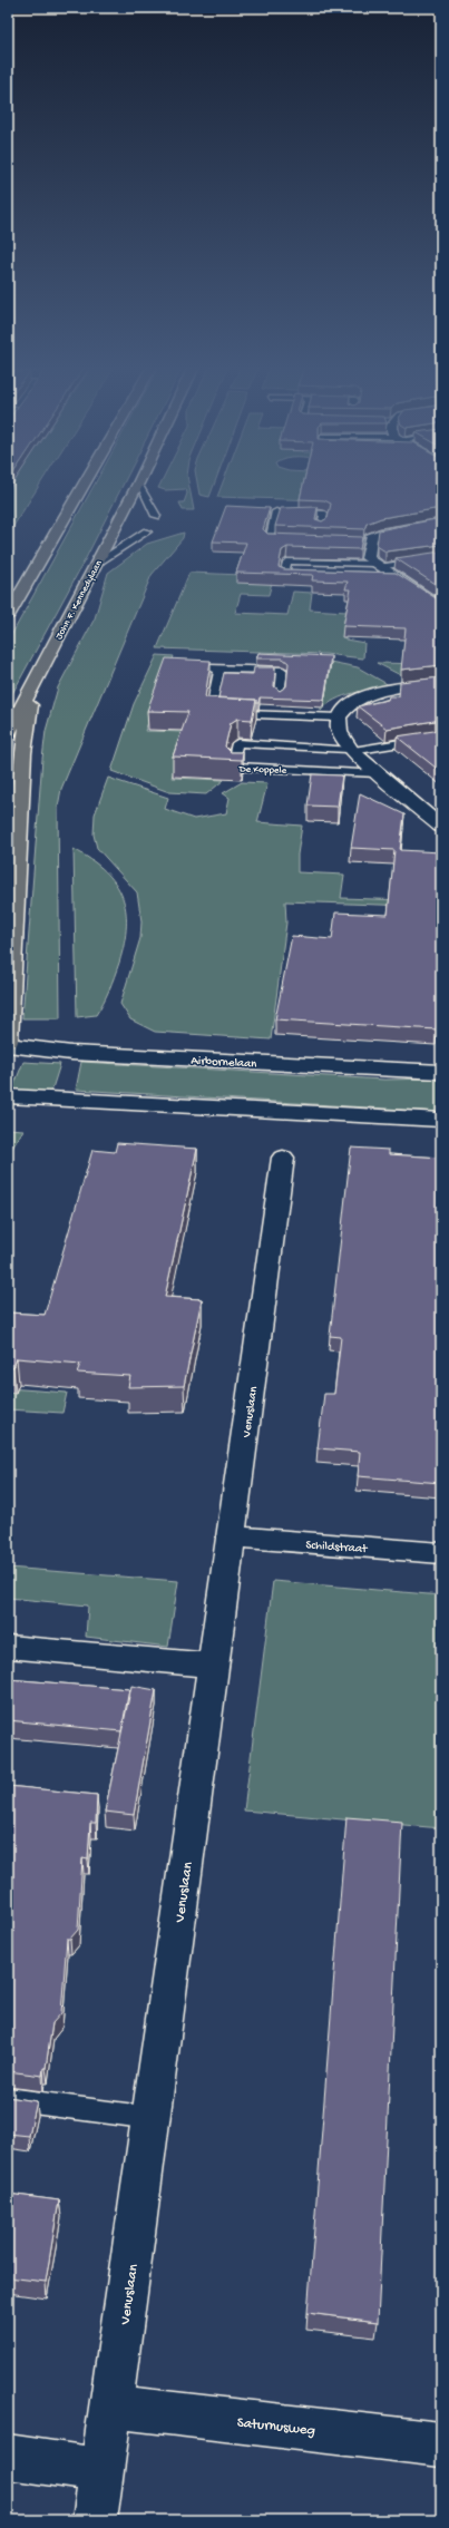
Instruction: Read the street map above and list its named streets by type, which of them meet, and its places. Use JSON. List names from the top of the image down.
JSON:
{
  "streets": {
    "main road": ["John F. Kennedylaan"],
    "street": [
      "Airbornelaan",
      "Venuslaan",
      "Schildstraat",
      "Saturnusweg"
    ],
    "lane": ["De Koppele"]
  },
  "crossings": [
    ["Venuslaan", "Schildstraat"],
    ["Venuslaan", "Saturnusweg"]
  ]
}
